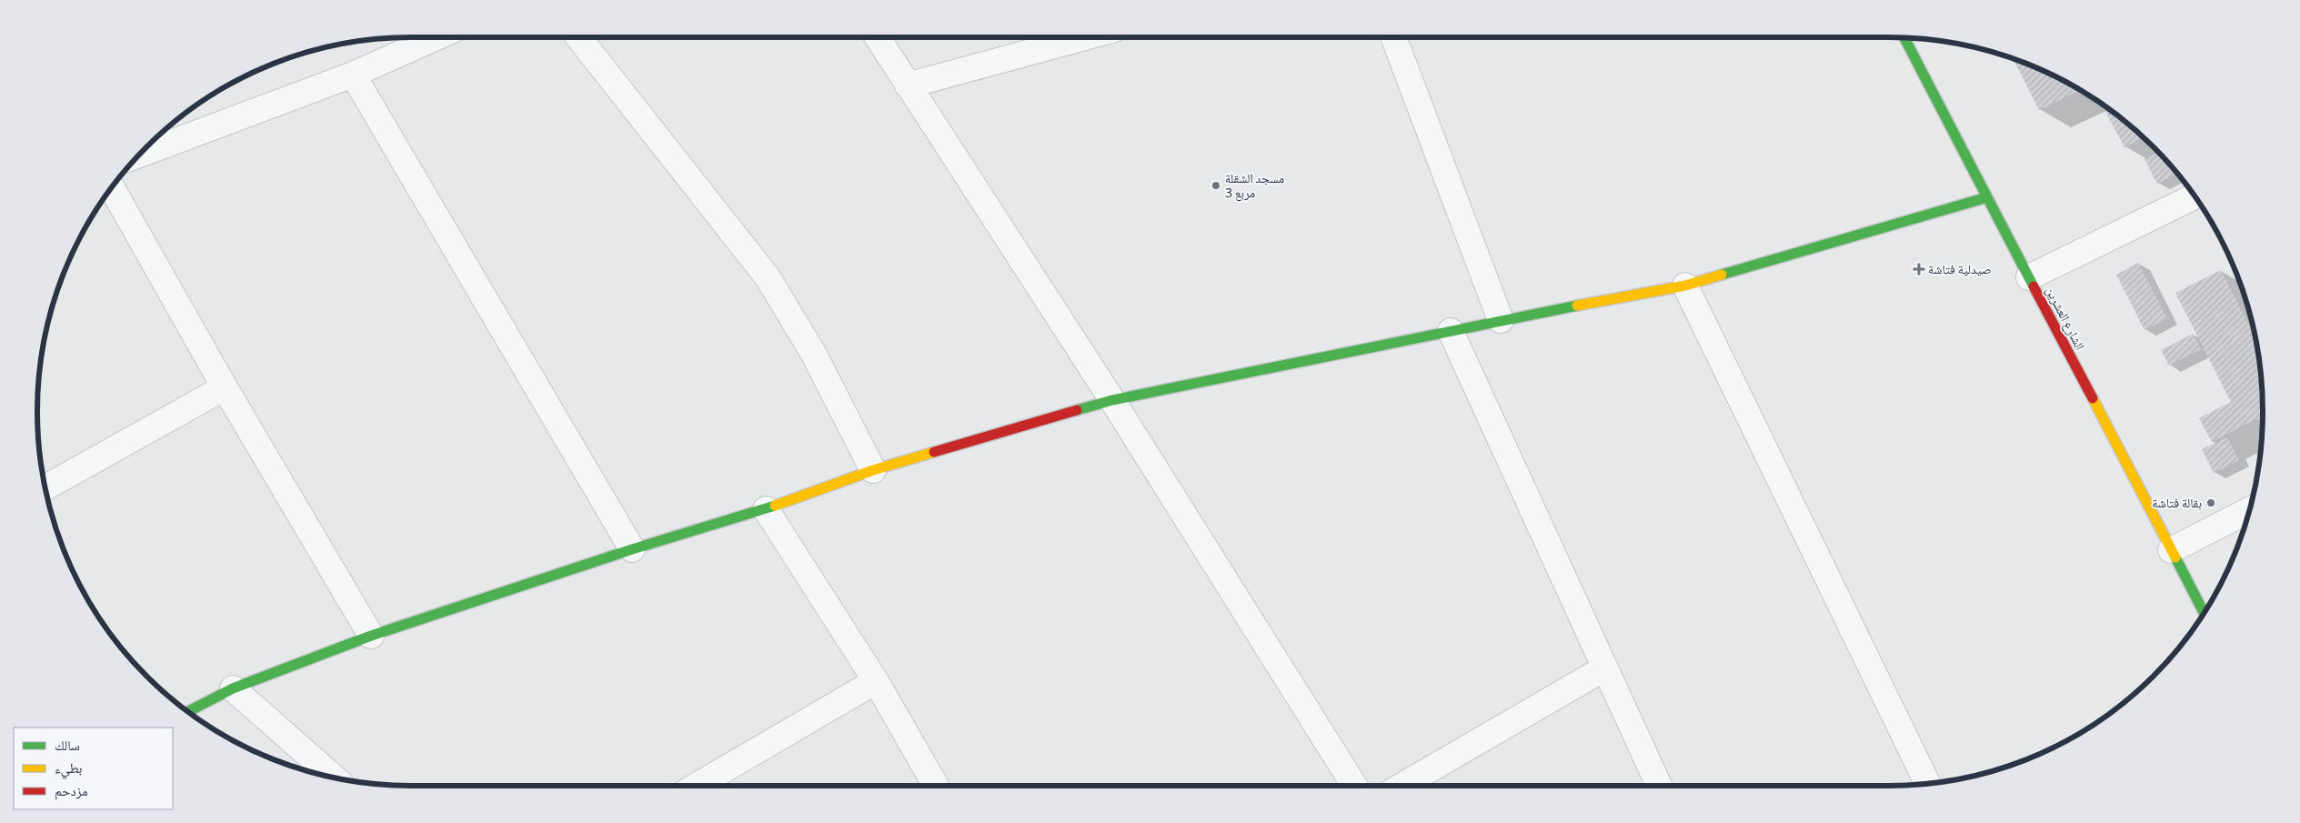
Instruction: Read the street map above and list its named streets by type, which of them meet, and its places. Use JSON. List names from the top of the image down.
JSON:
{
  "streets": {
    "street": ["الشارع العشرين"]
  },
  "places": {
    "other": ["مسجد الشقلة مربع 3", "بقالة فتاشة"],
    "health": ["صيدلية فتاشة"]
  },
  "legend": ["سالك", "بطيء", "مزدحم"]
}
